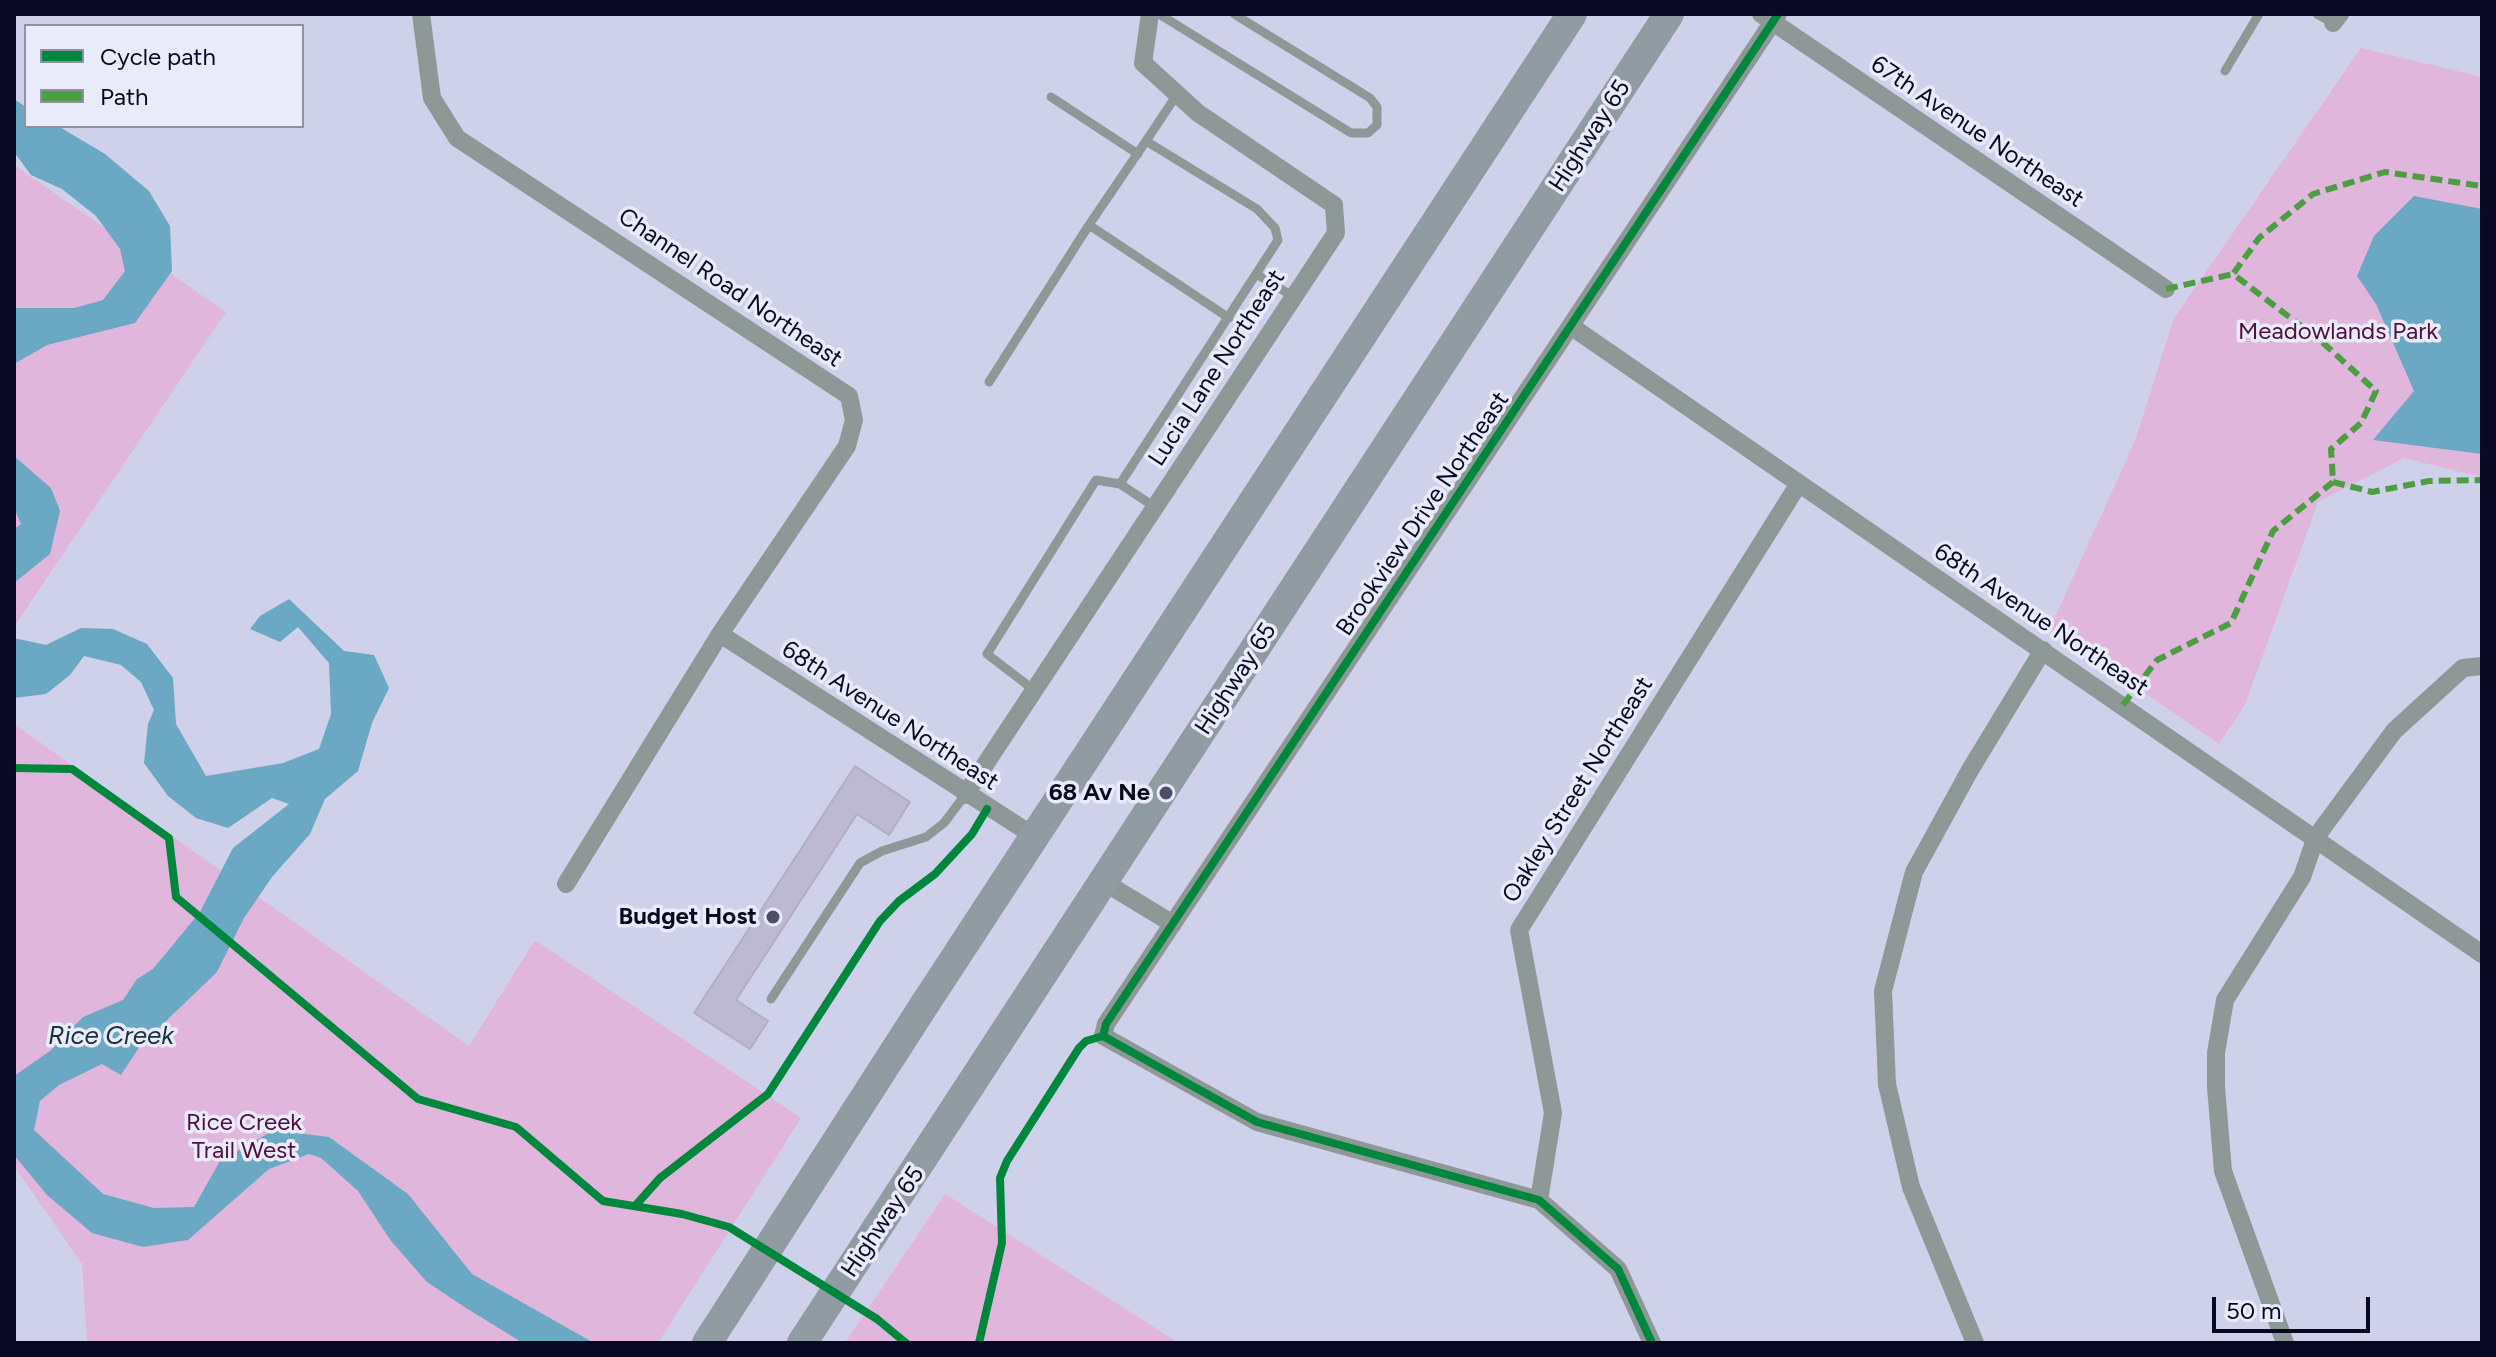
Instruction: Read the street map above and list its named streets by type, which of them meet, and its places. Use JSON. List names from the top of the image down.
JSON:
{
  "streets": {
    "highway": ["Highway 65"],
    "street": [
      "67th Avenue Northeast",
      "Channel Road Northeast",
      "Lucia Lane Northeast",
      "Brookview Drive Northeast",
      "68th Avenue Northeast",
      "Oakley Street Northeast"
    ]
  },
  "crossings": [
    ["67th Avenue Northeast", "Brookview Drive Northeast"],
    ["Channel Road Northeast", "68th Avenue Northeast"],
    ["Lucia Lane Northeast", "68th Avenue Northeast"],
    ["Brookview Drive Northeast", "68th Avenue Northeast"],
    ["Brookview Drive Northeast", "Oakley Street Northeast"],
    ["68th Avenue Northeast", "Oakley Street Northeast"]
  ],
  "water": ["Rice Creek"],
  "parks": ["Meadowlands Park", "Rice Creek Trail West"],
  "places": ["68 Av Ne", "Budget Host"],
  "legend": ["Cycle path", "Path"],
  "scale_bar": "50 m"
}
